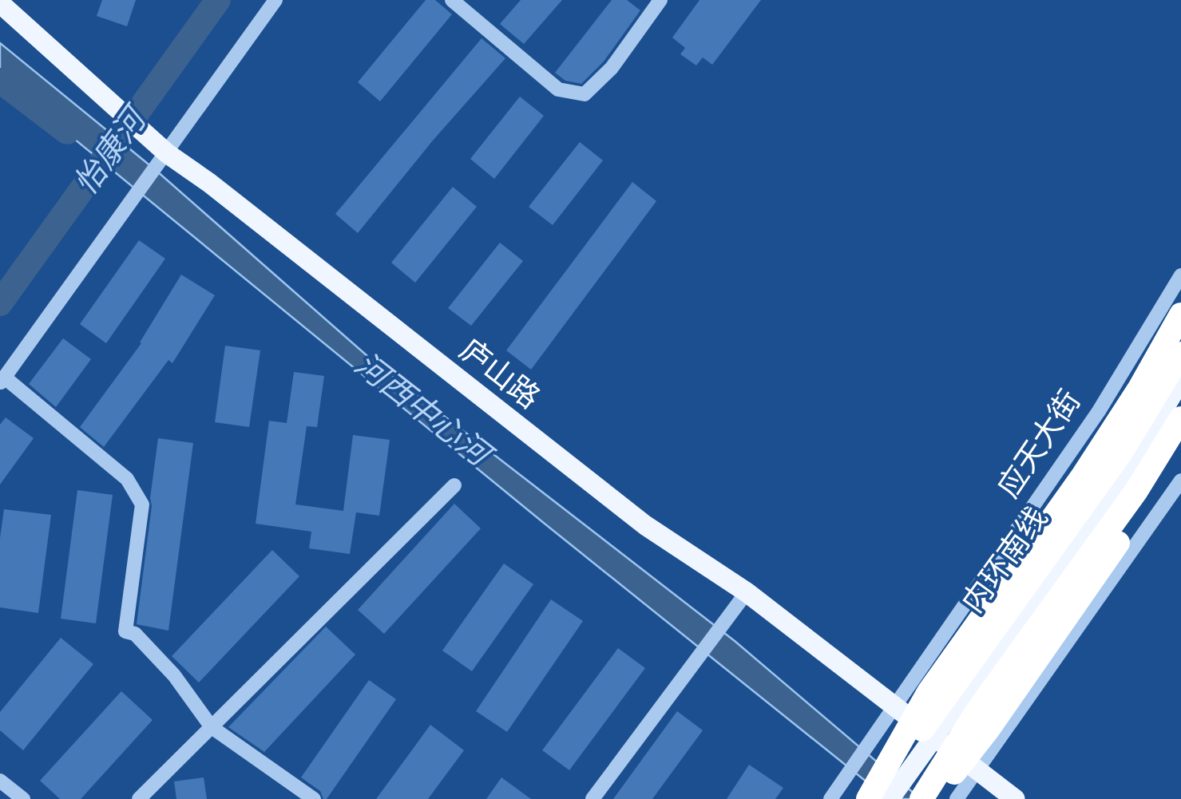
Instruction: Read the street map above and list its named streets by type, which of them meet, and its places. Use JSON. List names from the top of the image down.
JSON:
{
  "streets": {
    "highway": ["内环南线"],
    "main road": ["庐山路"],
    "street": ["应天大街"]
  },
  "crossings": [
    ["庐山路", "应天大街"]
  ],
  "water": ["怡康河", "河西中心河"]
}
